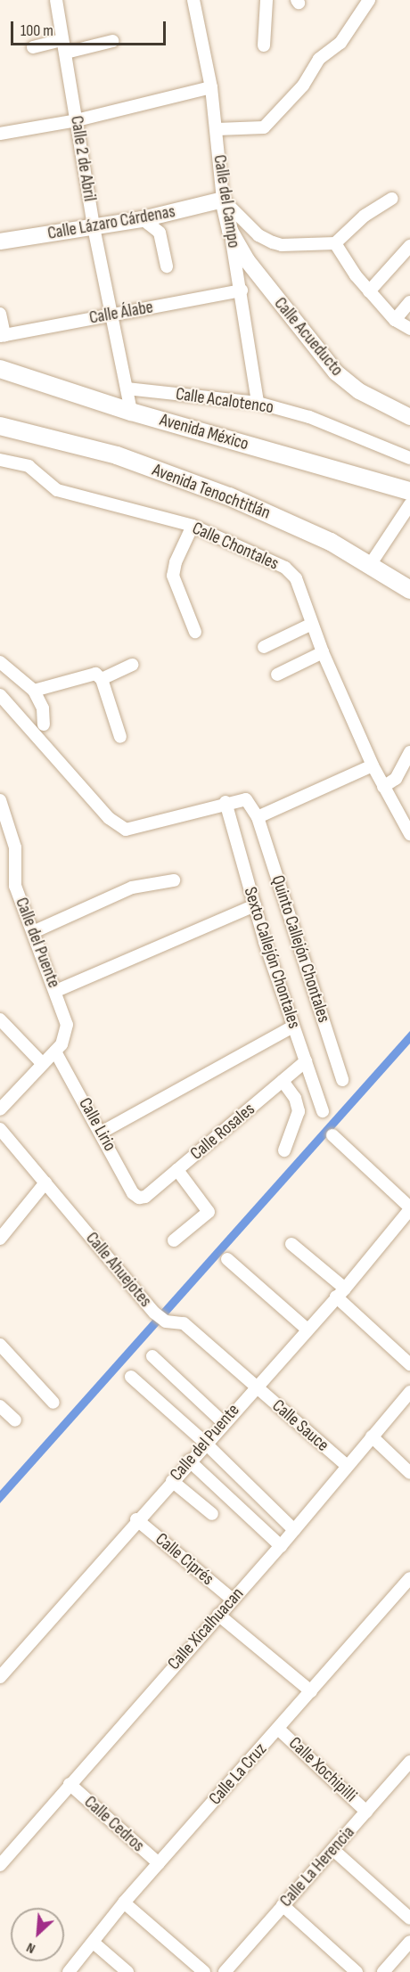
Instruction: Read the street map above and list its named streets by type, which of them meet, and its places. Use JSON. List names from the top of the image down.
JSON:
{
  "streets": {
    "main road": ["Avenida México", "Avenida Tenochtitlán"],
    "street": [
      "Calle 2 de Abril",
      "Calle del Campo",
      "Calle Lázaro Cárdenas",
      "Calle Álabe",
      "Calle Acueducto",
      "Calle Acalotenco",
      "Calle Chontales",
      "Calle del Puente",
      "Quinto Callejón Chontales",
      "Sexto Callejón Chontales",
      "Calle Lirio",
      "Calle Rosales",
      "Calle Ahuejotes",
      "Calle Sauce",
      "Calle Ciprés",
      "Calle Xicalhuacan",
      "Calle Xochipilli",
      "Calle La Cruz",
      "Calle Cedros",
      "Calle La Herencia"
    ]
  },
  "crossings": [
    ["Calle 2 de Abril", "Calle Lázaro Cárdenas"],
    ["Calle 2 de Abril", "Calle Álabe"],
    ["Calle 2 de Abril", "Calle Acalotenco"],
    ["Calle 2 de Abril", "Avenida México"],
    ["Calle del Campo", "Calle Lázaro Cárdenas"],
    ["Calle del Campo", "Calle Álabe"],
    ["Calle del Campo", "Calle Acueducto"],
    ["Calle del Campo", "Calle Acalotenco"],
    ["Calle del Puente", "Calle Lirio"],
    ["Calle del Puente", "Calle Ahuejotes"],
    ["Calle del Puente", "Calle Sauce"],
    ["Calle del Puente", "Calle Ciprés"],
    ["Quinto Callejón Chontales", "Sexto Callejón Chontales"],
    ["Sexto Callejón Chontales", "Calle Rosales"],
    ["Calle Lirio", "Calle Rosales"],
    ["Calle Ahuejotes", "Calle Sauce"],
    ["Calle Sauce", "Calle Xicalhuacan"],
    ["Calle Ciprés", "Calle Xicalhuacan"],
    ["Calle Xicalhuacan", "Calle Cedros"],
    ["Calle Xochipilli", "Calle La Cruz"],
    ["Calle Xochipilli", "Calle La Herencia"],
    ["Calle La Cruz", "Calle Cedros"]
  ],
  "scale_bar": "100 m",
  "north": "bottom left"
}
